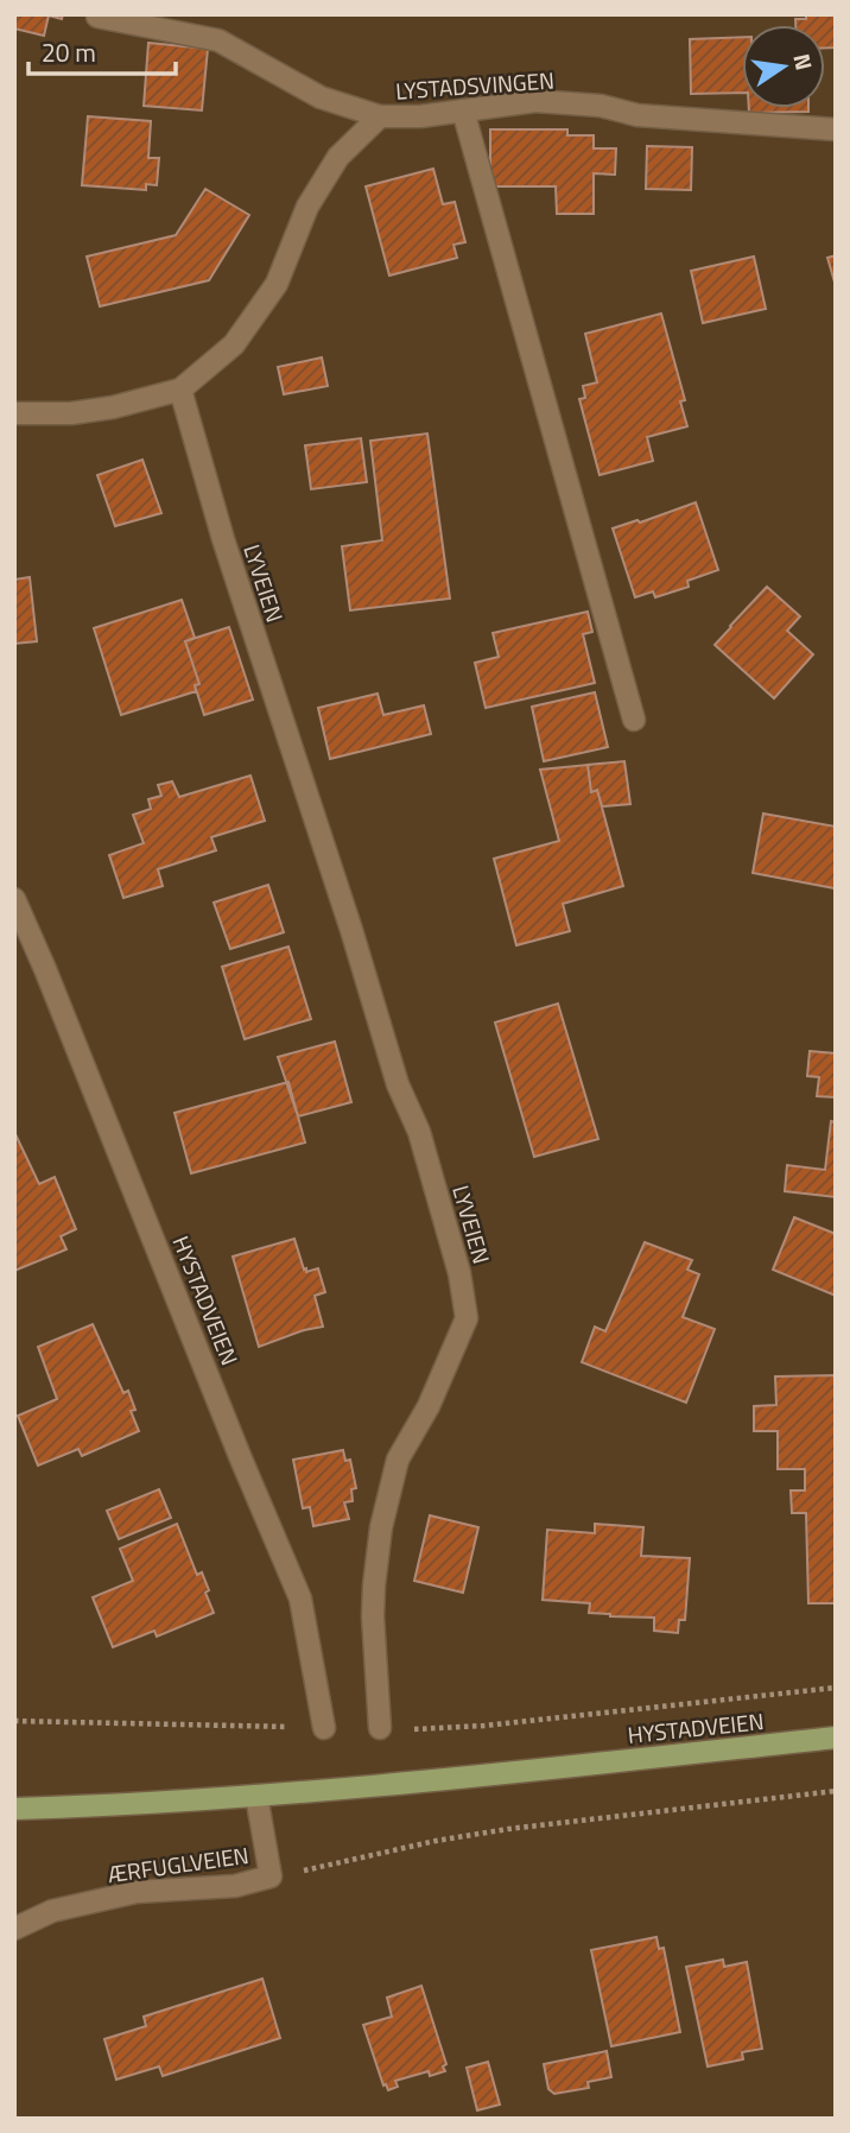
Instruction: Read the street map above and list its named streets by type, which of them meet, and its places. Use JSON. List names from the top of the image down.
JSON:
{
  "streets": {
    "main road": ["HYSTADVEIEN"],
    "street": ["LYSTADSVINGEN", "LYVEIEN", "ÆRFUGLVEIEN"]
  },
  "crossings": [
    ["LYSTADSVINGEN", "LYVEIEN"],
    ["HYSTADVEIEN", "ÆRFUGLVEIEN"]
  ],
  "scale_bar": "20 m",
  "north": "right"
}
